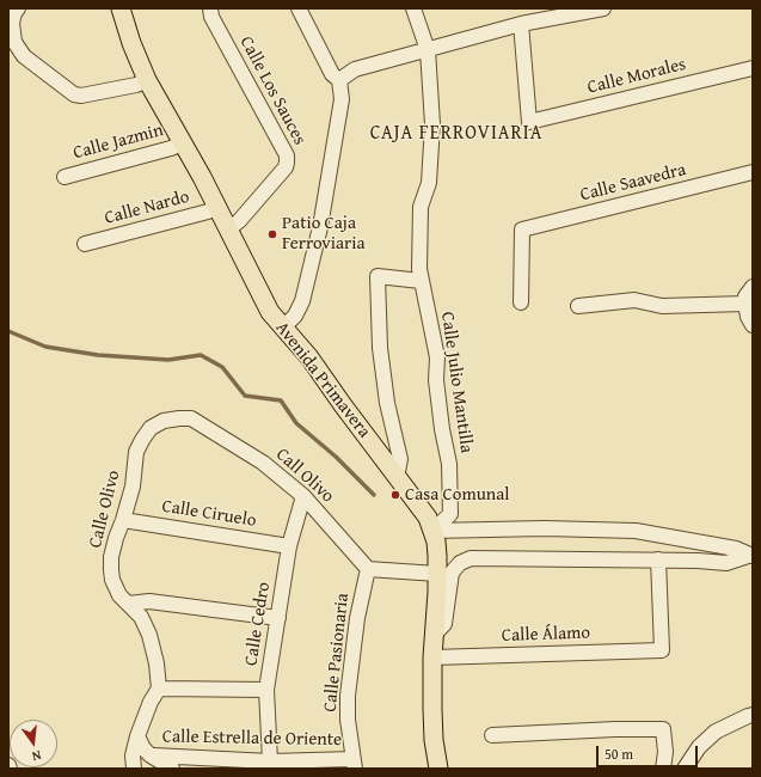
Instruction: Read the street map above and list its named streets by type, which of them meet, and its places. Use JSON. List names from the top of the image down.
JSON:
{
  "streets": {
    "main road": ["Avenida Primavera"],
    "street": [
      "Calle Morales",
      "Calle Los Sauces",
      "Calle Jazmin",
      "Calle Saavedra",
      "Calle Nardo",
      "Calle Julio Mantilla",
      "Call Olivo",
      "Calle Olivo",
      "Calle Ciruelo",
      "Calle Cedro",
      "Calle Álamo",
      "Calle Pasionaria",
      "Calle Estrella de Oriente"
    ]
  },
  "crossings": [
    ["Calle Los Sauces", "Avenida Primavera"],
    ["Calle Jazmin", "Avenida Primavera"],
    ["Calle Nardo", "Avenida Primavera"],
    ["Avenida Primavera", "Calle Julio Mantilla"],
    ["Avenida Primavera", "Calle Álamo"],
    ["Call Olivo", "Calle Olivo"],
    ["Call Olivo", "Calle Cedro"],
    ["Call Olivo", "Calle Pasionaria"],
    ["Calle Olivo", "Calle Ciruelo"],
    ["Calle Ciruelo", "Calle Cedro"],
    ["Calle Cedro", "Calle Estrella de Oriente"],
    ["Calle Pasionaria", "Calle Estrella de Oriente"]
  ],
  "districts": ["CAJA FERROVIARIA"],
  "places": ["Patio Caja Ferroviaria", "Casa Comunal"],
  "scale_bar": "50 m",
  "north": "bottom"
}
